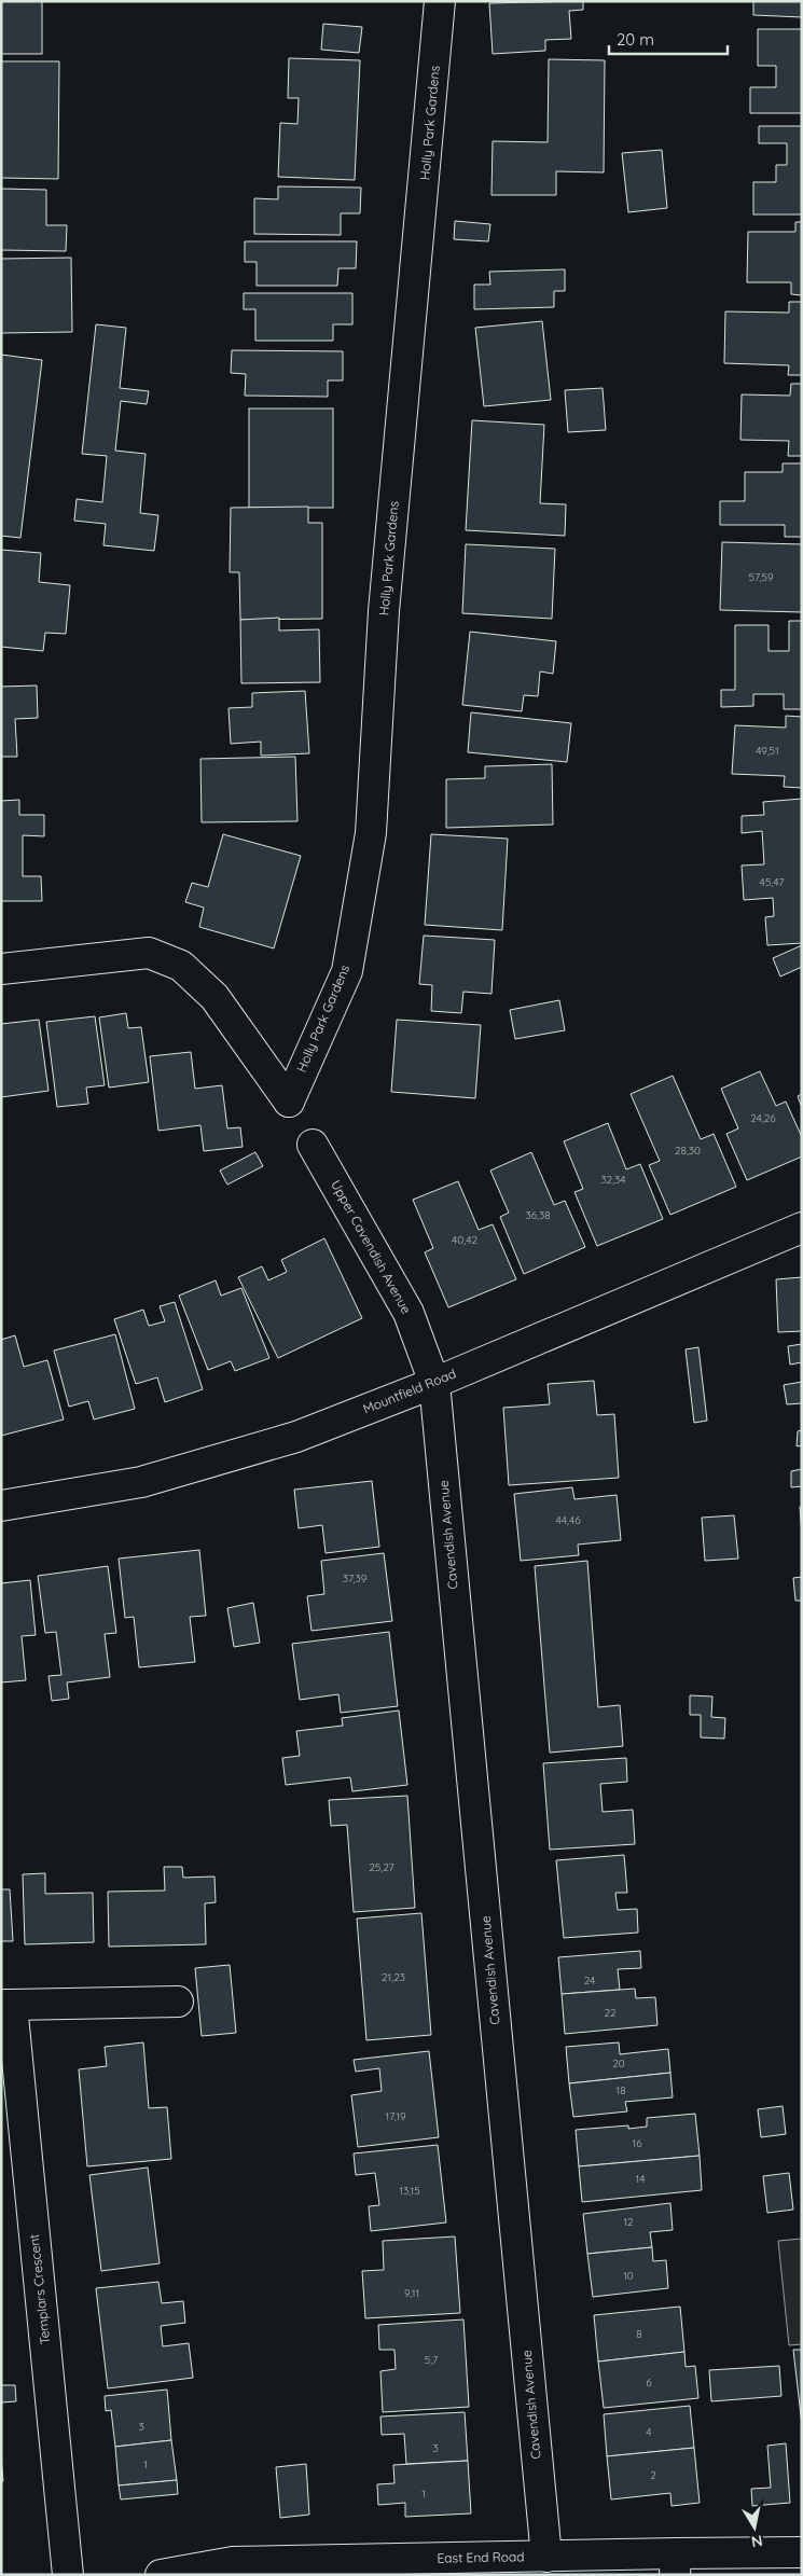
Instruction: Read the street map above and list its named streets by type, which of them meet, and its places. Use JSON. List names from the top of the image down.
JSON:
{
  "streets": {
    "street": [
      "Holly Park Gardens",
      "Upper Cavendish Avenue",
      "Mountfield Road",
      "Cavendish Avenue",
      "Templars Crescent",
      "East End Road"
    ]
  },
  "crossings": [
    ["Upper Cavendish Avenue", "Mountfield Road"],
    ["Upper Cavendish Avenue", "Cavendish Avenue"],
    ["Mountfield Road", "Cavendish Avenue"],
    ["Cavendish Avenue", "East End Road"]
  ],
  "house_numbers": [
    "57,59",
    "49,51",
    "45,47",
    "24,26",
    "28,30",
    "32,34",
    "36,38",
    "40,42",
    "44,46",
    "37,39",
    "25,27",
    "21,23",
    "24",
    "22",
    "20",
    "18",
    "17,19",
    "16",
    "14",
    "13,15",
    "12",
    "10",
    "9,11",
    "8",
    "5,7",
    "6",
    "3",
    "4",
    "3",
    "1",
    "2",
    "1"
  ],
  "scale_bar": "20 m",
  "north": "bottom"
}
